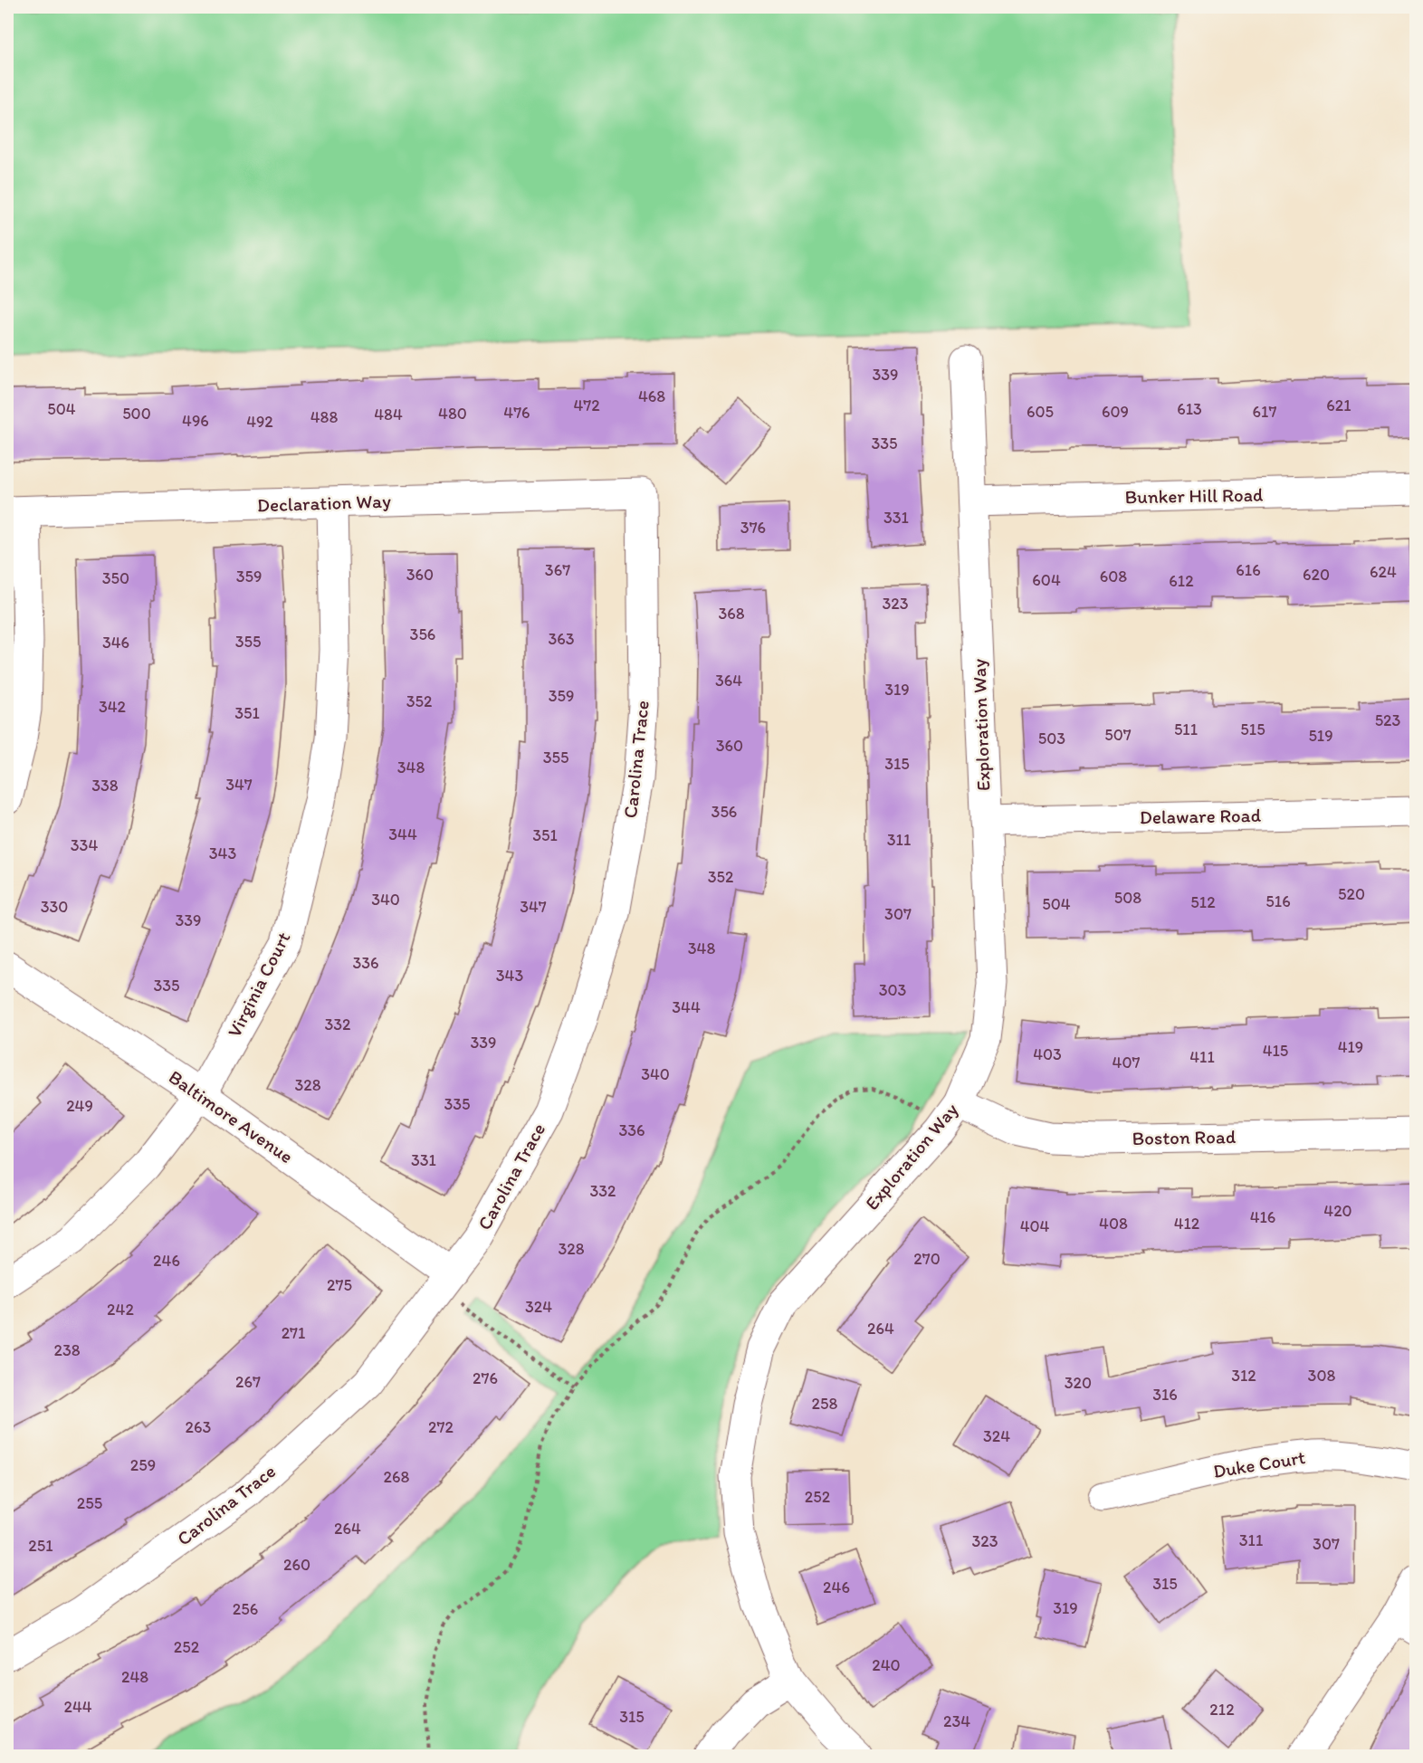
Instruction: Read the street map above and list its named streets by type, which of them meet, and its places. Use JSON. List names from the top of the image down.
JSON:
{
  "streets": {
    "street": [
      "Bunker Hill Road",
      "Declaration Way",
      "Exploration Way",
      "Carolina Trace",
      "Delaware Road",
      "Virginia Court",
      "Baltimore Avenue",
      "Boston Road",
      "Duke Court"
    ]
  },
  "crossings": [
    ["Bunker Hill Road", "Exploration Way"],
    ["Declaration Way", "Carolina Trace"],
    ["Declaration Way", "Virginia Court"],
    ["Exploration Way", "Delaware Road"],
    ["Exploration Way", "Boston Road"],
    ["Carolina Trace", "Baltimore Avenue"],
    ["Virginia Court", "Baltimore Avenue"]
  ],
  "house_numbers": [
    "339",
    "468",
    "472",
    "621",
    "504",
    "613",
    "605",
    "609",
    "617",
    "476",
    "500",
    "480",
    "484",
    "488",
    "496",
    "492",
    "335",
    "331",
    "376",
    "367",
    "616",
    "624",
    "360",
    "620",
    "359",
    "608",
    "350",
    "604",
    "612",
    "323",
    "368",
    "356",
    "363",
    "355",
    "346",
    "364",
    "319",
    "359",
    "352",
    "342",
    "351",
    "523",
    "511",
    "515",
    "507",
    "519",
    "503",
    "360",
    "355",
    "315",
    "348",
    "347",
    "338",
    "356",
    "344",
    "351",
    "311",
    "334",
    "343",
    "352",
    "520",
    "508",
    "340",
    "516",
    "512",
    "504",
    "330",
    "347",
    "307",
    "339",
    "348",
    "336",
    "343",
    "335",
    "303",
    "344",
    "332",
    "339",
    "419",
    "415",
    "403",
    "411",
    "407",
    "340",
    "328",
    "335",
    "249",
    "336",
    "331",
    "332",
    "420",
    "416",
    "408",
    "412",
    "404",
    "328",
    "270",
    "246",
    "275",
    "324",
    "242",
    "264",
    "271",
    "238",
    "312",
    "308",
    "276",
    "267",
    "320",
    "316",
    "258",
    "263",
    "272",
    "324",
    "259",
    "268",
    "252",
    "255",
    "264",
    "311",
    "323",
    "307",
    "251",
    "260",
    "315",
    "246",
    "319",
    "256",
    "252",
    "240",
    "248",
    "244",
    "212",
    "315",
    "234"
  ]
}
